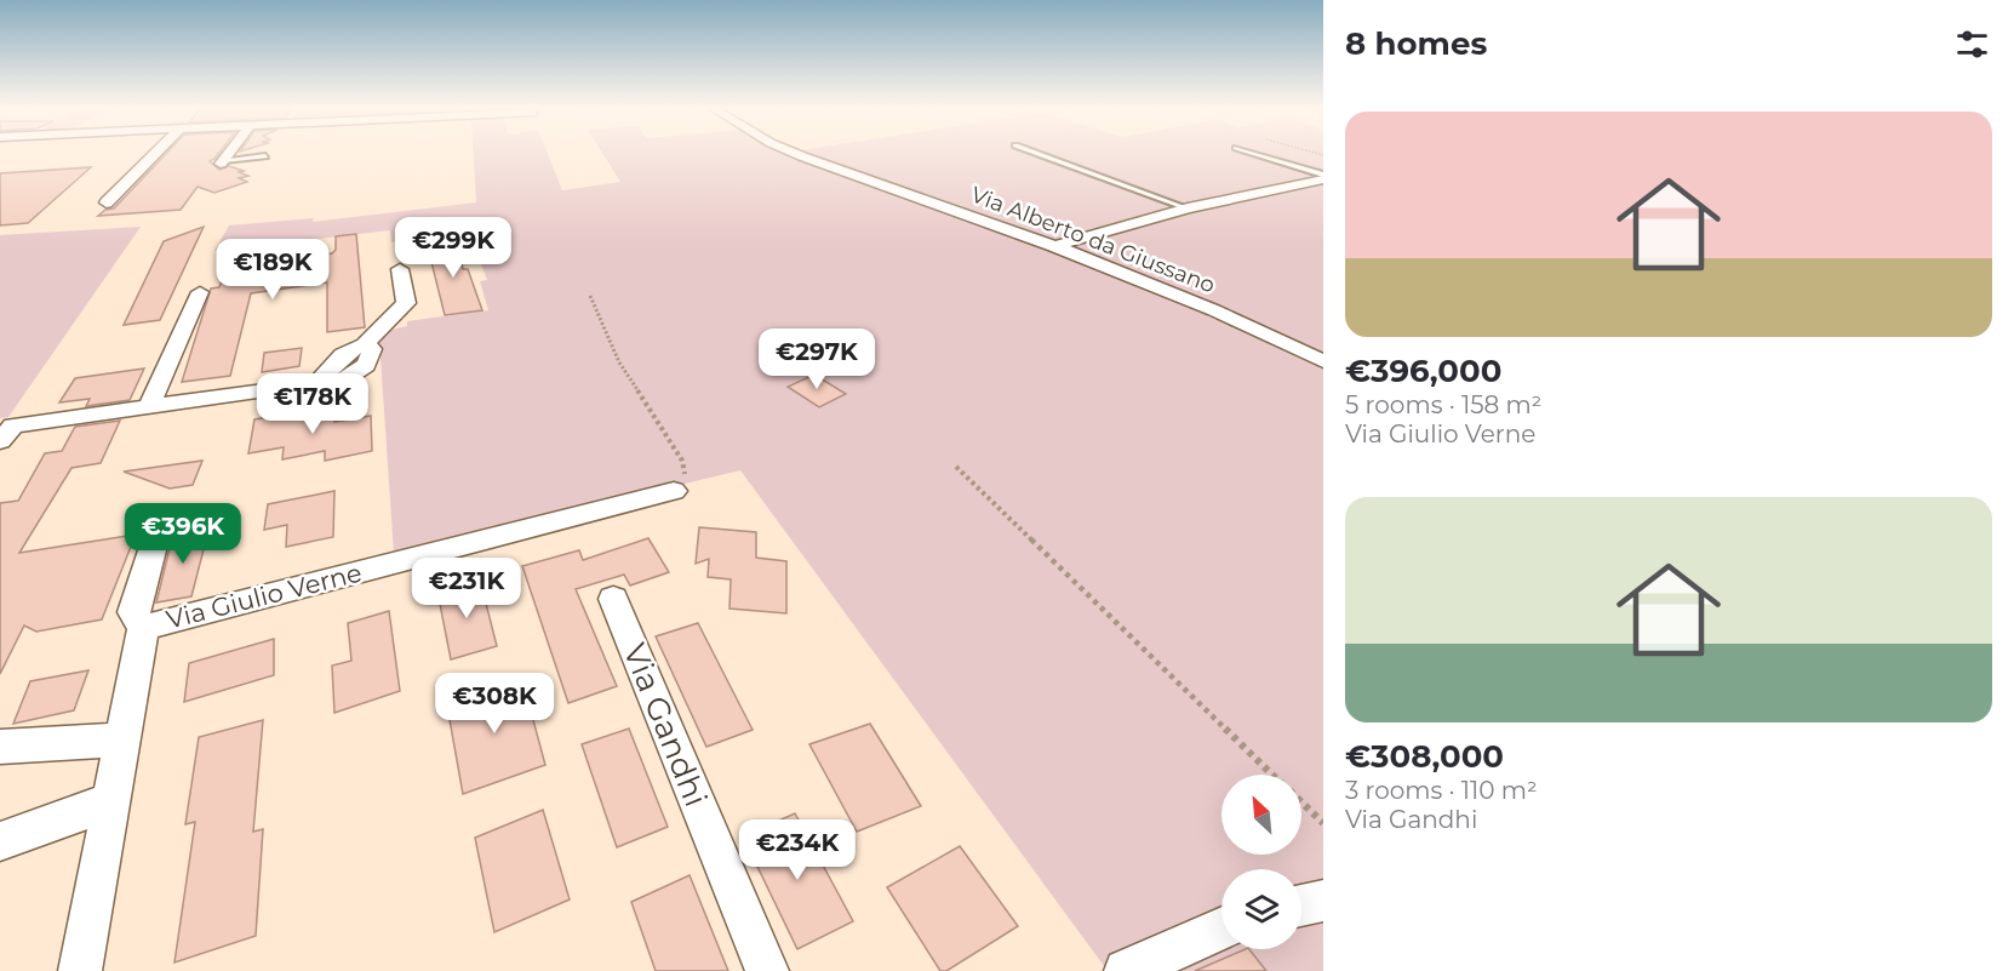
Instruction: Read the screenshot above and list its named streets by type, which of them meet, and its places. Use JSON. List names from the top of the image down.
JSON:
{
  "streets": {
    "street": ["Via Alberto da Giussano", "Via Giulio Verne", "Via Gandhi"]
  },
  "north": "top left",
  "page": {
    "heading": "8 homes",
    "list": [
      {
        "name": "€396,000",
        "note": "5 rooms · 158 m² · Via Giulio Verne"
      },
      {
        "name": "€308,000",
        "note": "3 rooms · 110 m² · Via Gandhi"
      }
    ],
    "price": [
      "€299K",
      "€189K",
      "€297K",
      "€178K",
      "€396K",
      "€231K",
      "€308K",
      "€234K"
    ]
  }
}
